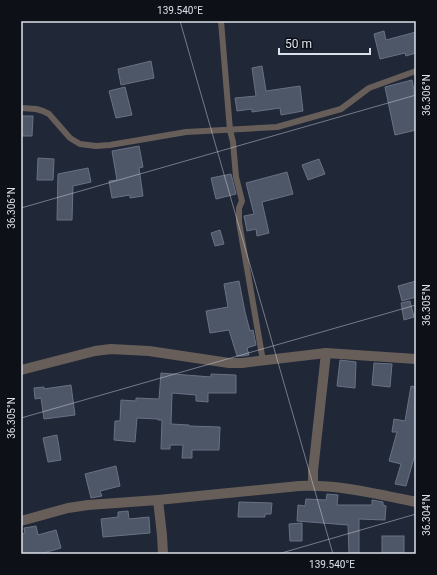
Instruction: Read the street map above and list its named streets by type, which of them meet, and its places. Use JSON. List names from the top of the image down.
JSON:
{
  "scale_bar": "50 m",
  "coordinates": [
    "139.540°E",
    "36.306°N",
    "36.305°N",
    "36.304°N"
  ]
}
